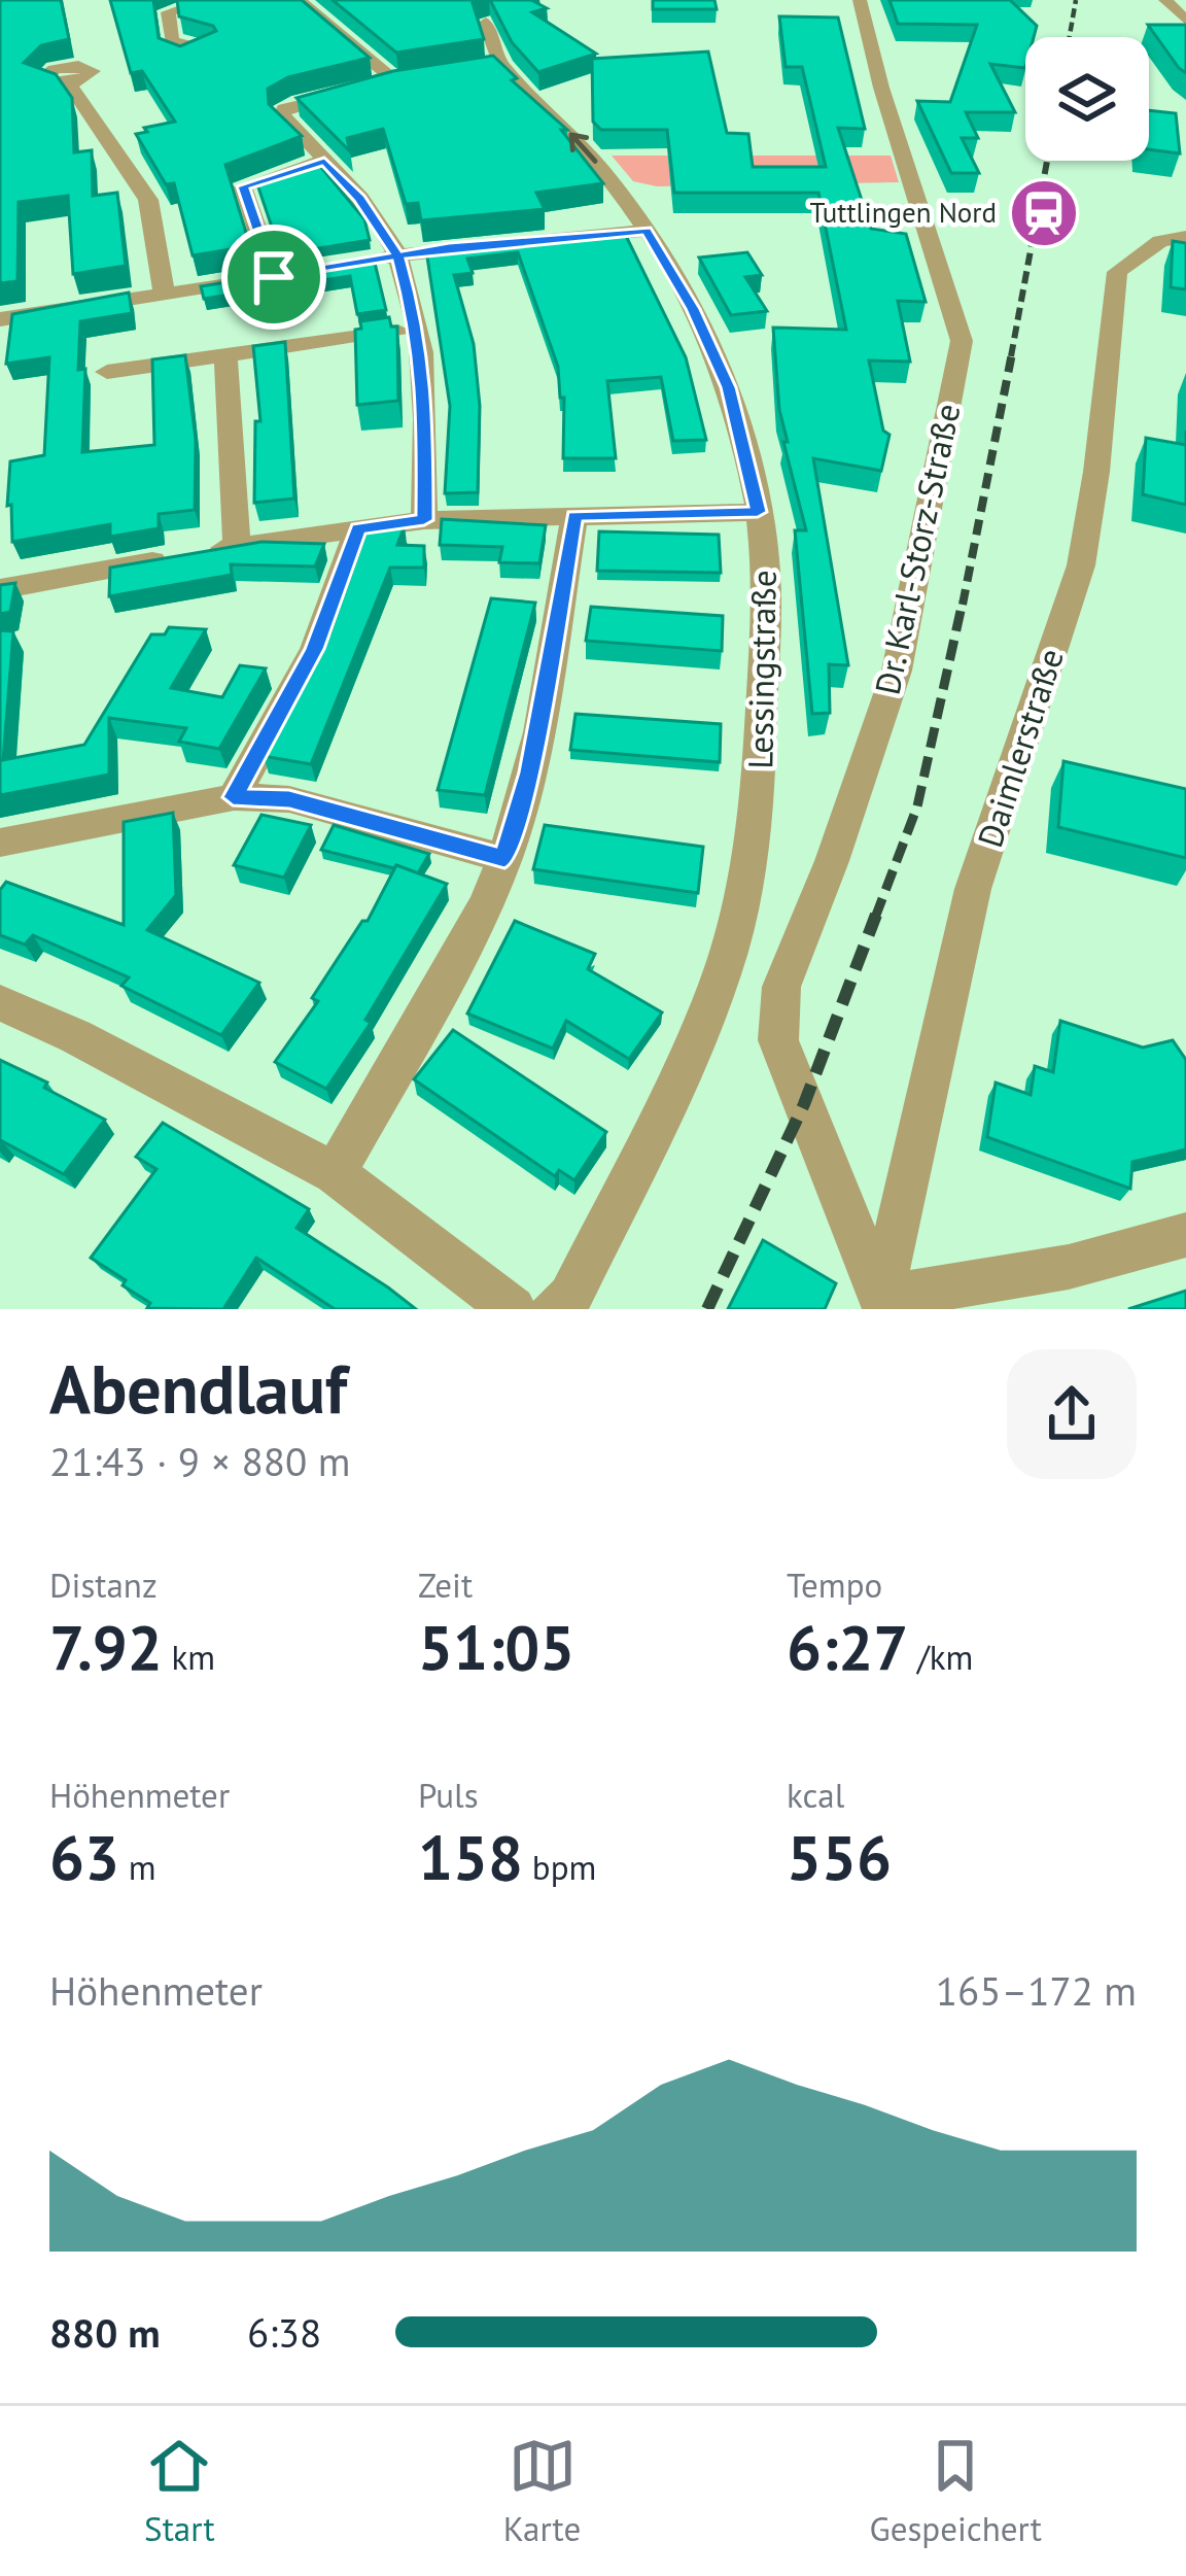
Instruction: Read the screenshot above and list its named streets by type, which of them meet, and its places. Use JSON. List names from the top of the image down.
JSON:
{
  "streets": {
    "street": ["Dr. Karl-Storz-Straße", "Lessingstraße", "Daimlerstraße"]
  },
  "crossings": [
    ["Dr. Karl-Storz-Straße", "Daimlerstraße"]
  ],
  "places": {
    "station": ["Tuttlingen Nord"]
  },
  "page": {
    "heading": ["Abendlauf", "21:43 · 9 × 880 m"],
    "stats": [
      ["Distanz", "7.92 km"],
      ["Zeit", "51:05"],
      ["Tempo", "6:27 /km"],
      ["Höhenmeter", "63 m"],
      ["Puls", "158 bpm"],
      ["kcal", "556"]
    ],
    "chart": ["Höhenmeter", "165–172 m"],
    "list": [
      {
        "name": "880 m",
        "note": "6:38"
      }
    ],
    "tabs": ["Start", "Karte", "Gespeichert"]
  }
}
